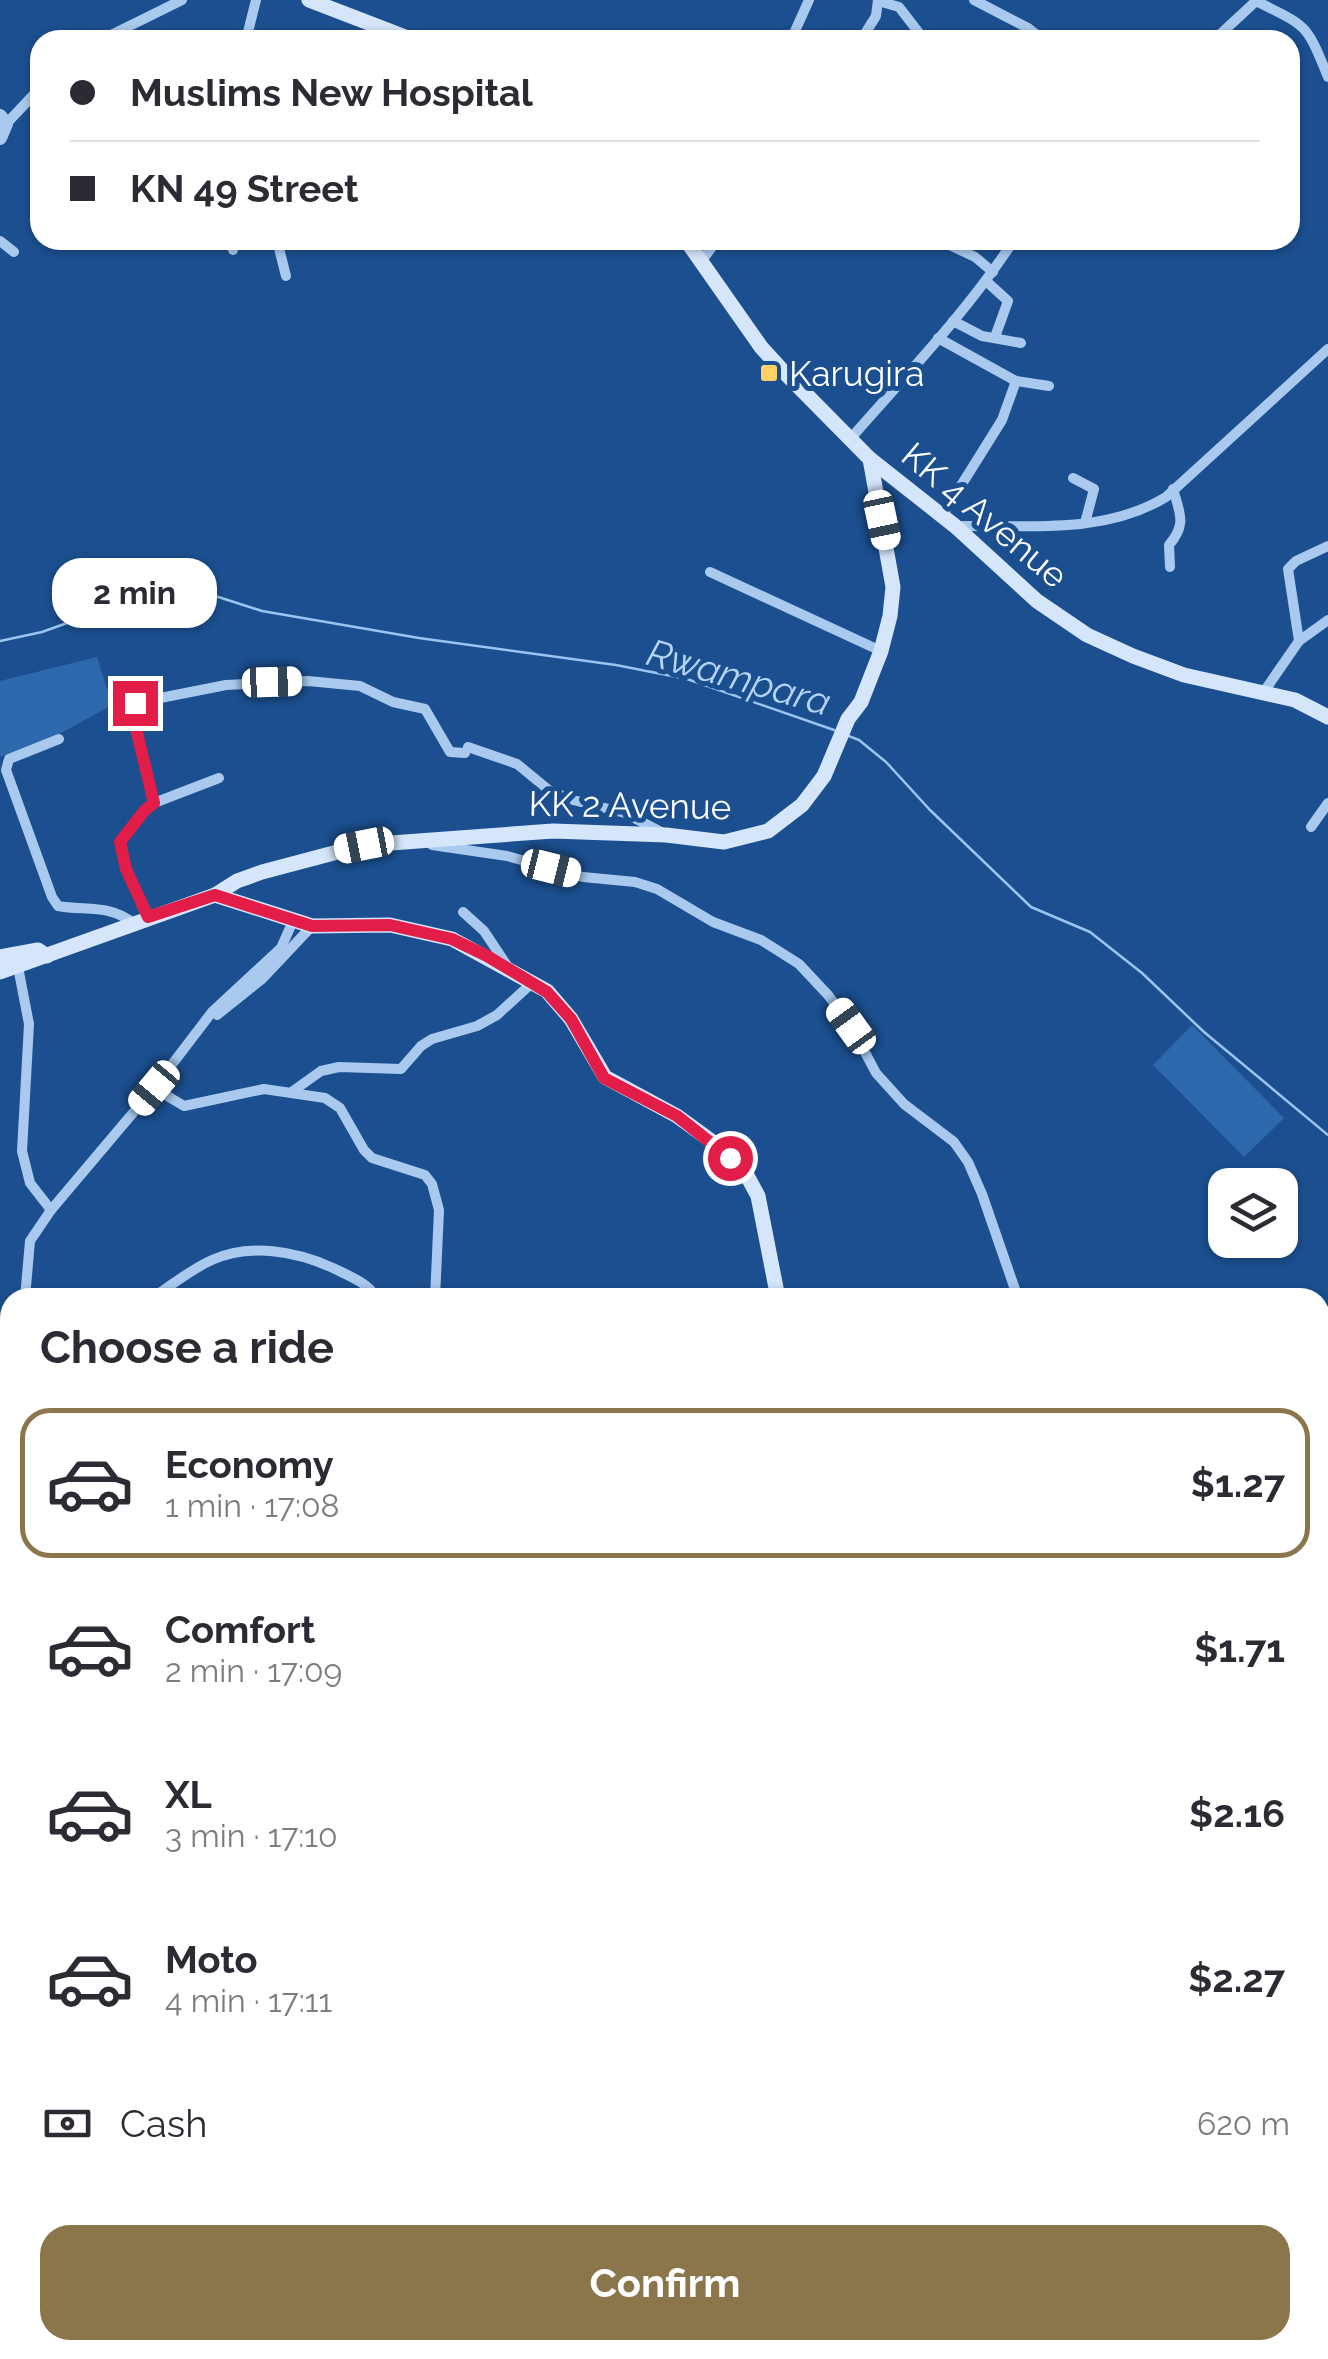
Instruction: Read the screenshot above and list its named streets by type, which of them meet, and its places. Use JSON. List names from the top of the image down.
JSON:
{
  "streets": {
    "main road": ["KK 4 Avenue", "KK 2 Avenue"]
  },
  "crossings": [
    ["KK 4 Avenue", "KK 2 Avenue"]
  ],
  "water": ["Rwampara"],
  "places": {
    "transit": ["Karugira"]
  },
  "page": {
    "banner": ["Muslims New Hospital", "KN 49 Street"],
    "bubble": "2 min",
    "heading": "Choose a ride",
    "list": [
      {
        "name": "Economy",
        "note": "1 min · 17:08",
        "value": "$1.27"
      },
      {
        "name": "Comfort",
        "note": "2 min · 17:09",
        "value": "$1.71"
      },
      {
        "name": "XL",
        "note": "3 min · 17:10",
        "value": "$2.16"
      },
      {
        "name": "Moto",
        "note": "4 min · 17:11",
        "value": "$2.27"
      }
    ],
    "pay": ["Cash", "620 m"],
    "buttons": "Confirm"
  }
}
